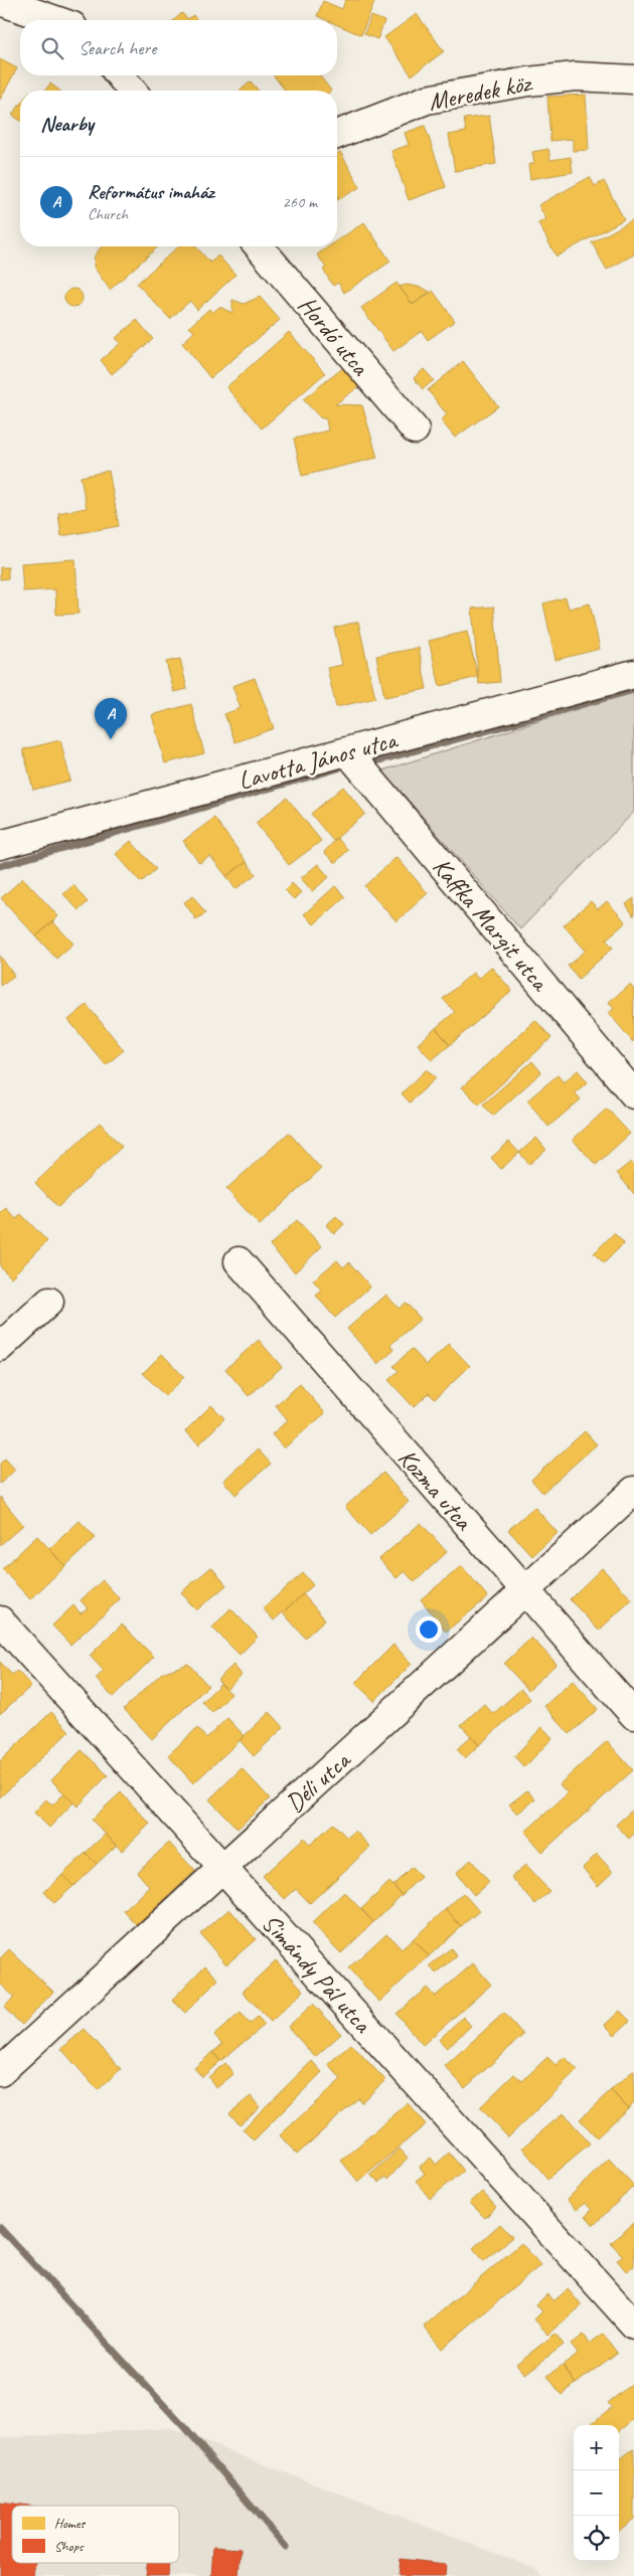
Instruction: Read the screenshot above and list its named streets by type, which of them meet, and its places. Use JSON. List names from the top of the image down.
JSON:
{
  "streets": {
    "street": [
      "Meredek köz",
      "Hordó utca",
      "Lavotta János utca",
      "Kaffka Margit utca",
      "Kozma utca",
      "Déli utca",
      "Simándy Pál utca"
    ]
  },
  "crossings": [
    ["Lavotta János utca", "Kaffka Margit utca"],
    ["Kozma utca", "Déli utca"],
    ["Déli utca", "Simándy Pál utca"]
  ],
  "legend": ["Homes", "Shops"],
  "page": {
    "search": "Search here",
    "heading": "Nearby",
    "list": [
      {
        "mark": "A",
        "name": "Református imaház",
        "note": "Church",
        "value": "260 m"
      }
    ],
    "pins": "A",
    "map_buttons": ["+", "−"]
  }
}
